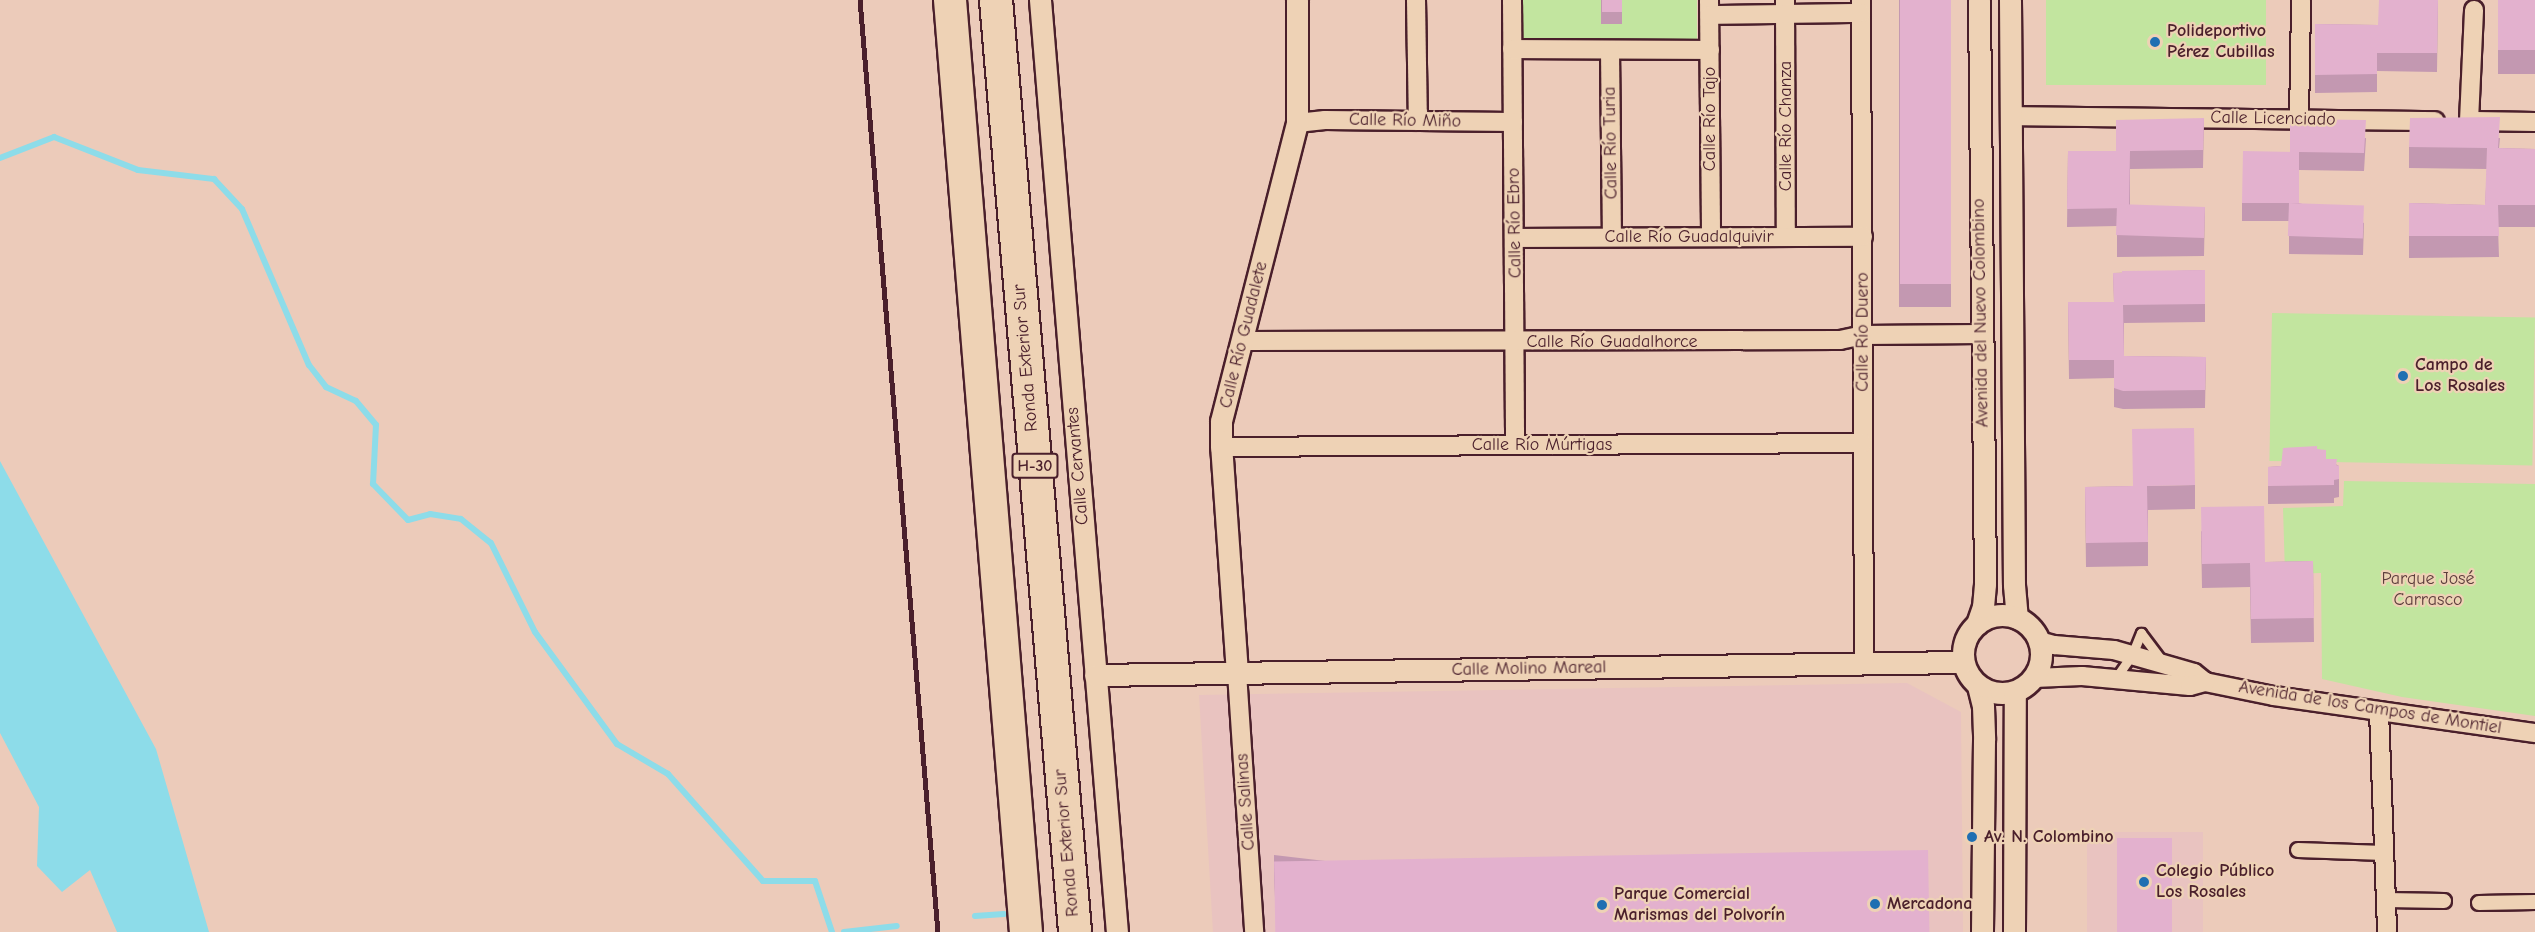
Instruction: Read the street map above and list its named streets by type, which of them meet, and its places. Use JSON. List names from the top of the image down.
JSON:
{
  "streets": {
    "highway": ["Ronda Exterior Sur", "H-30"],
    "street": [
      "Calle Río Tajo",
      "Calle Licenciado",
      "Calle Río Miño",
      "Calle Río Chanza",
      "Calle Río Turia",
      "Calle Río Ebro",
      "Calle Río Guadalquivir",
      "Avenida del Nuevo Colombino",
      "Calle Río Duero",
      "Calle Río Guadalete",
      "Calle Río Guadalhorce",
      "Calle Río Múrtigas",
      "Calle Cervantes",
      "Calle Molino Mareal",
      "Avenida de los Campos de Montiel",
      "Calle Salinas"
    ]
  },
  "crossings": [
    ["Calle Río Tajo", "Calle Río Guadalquivir"],
    ["Calle Licenciado", "Avenida del Nuevo Colombino"],
    ["Calle Río Miño", "Calle Río Ebro"],
    ["Calle Río Miño", "Calle Río Guadalete"],
    ["Calle Río Chanza", "Calle Río Guadalquivir"],
    ["Calle Río Turia", "Calle Río Guadalquivir"],
    ["Calle Río Ebro", "Calle Río Guadalquivir"],
    ["Calle Río Ebro", "Calle Río Guadalhorce"],
    ["Calle Río Ebro", "Calle Río Múrtigas"],
    ["Calle Río Guadalquivir", "Calle Río Duero"],
    ["Avenida del Nuevo Colombino", "Calle Río Guadalhorce"],
    ["Avenida del Nuevo Colombino", "Calle Molino Mareal"],
    ["Avenida del Nuevo Colombino", "Avenida de los Campos de Montiel"],
    ["Calle Río Duero", "Calle Río Guadalhorce"],
    ["Calle Río Duero", "Calle Río Múrtigas"],
    ["Calle Río Duero", "Calle Molino Mareal"],
    ["Calle Río Guadalete", "Calle Río Guadalhorce"],
    ["Calle Río Guadalete", "Calle Río Múrtigas"],
    ["Calle Río Guadalete", "Calle Molino Mareal"],
    ["Calle Río Guadalete", "Calle Salinas"],
    ["Calle Cervantes", "Calle Molino Mareal"],
    ["Calle Molino Mareal", "Avenida de los Campos de Montiel"],
    ["Calle Molino Mareal", "Calle Salinas"]
  ],
  "parks": ["Parque José Carrasco"],
  "places": [
    "Polideportivo Pérez Cubillas",
    "Campo de Los Rosales",
    "Av. N. Colombino",
    "Colegio Público Los Rosales",
    "Mercadona",
    "Parque Comercial Marismas del Polvorín"
  ]
}
